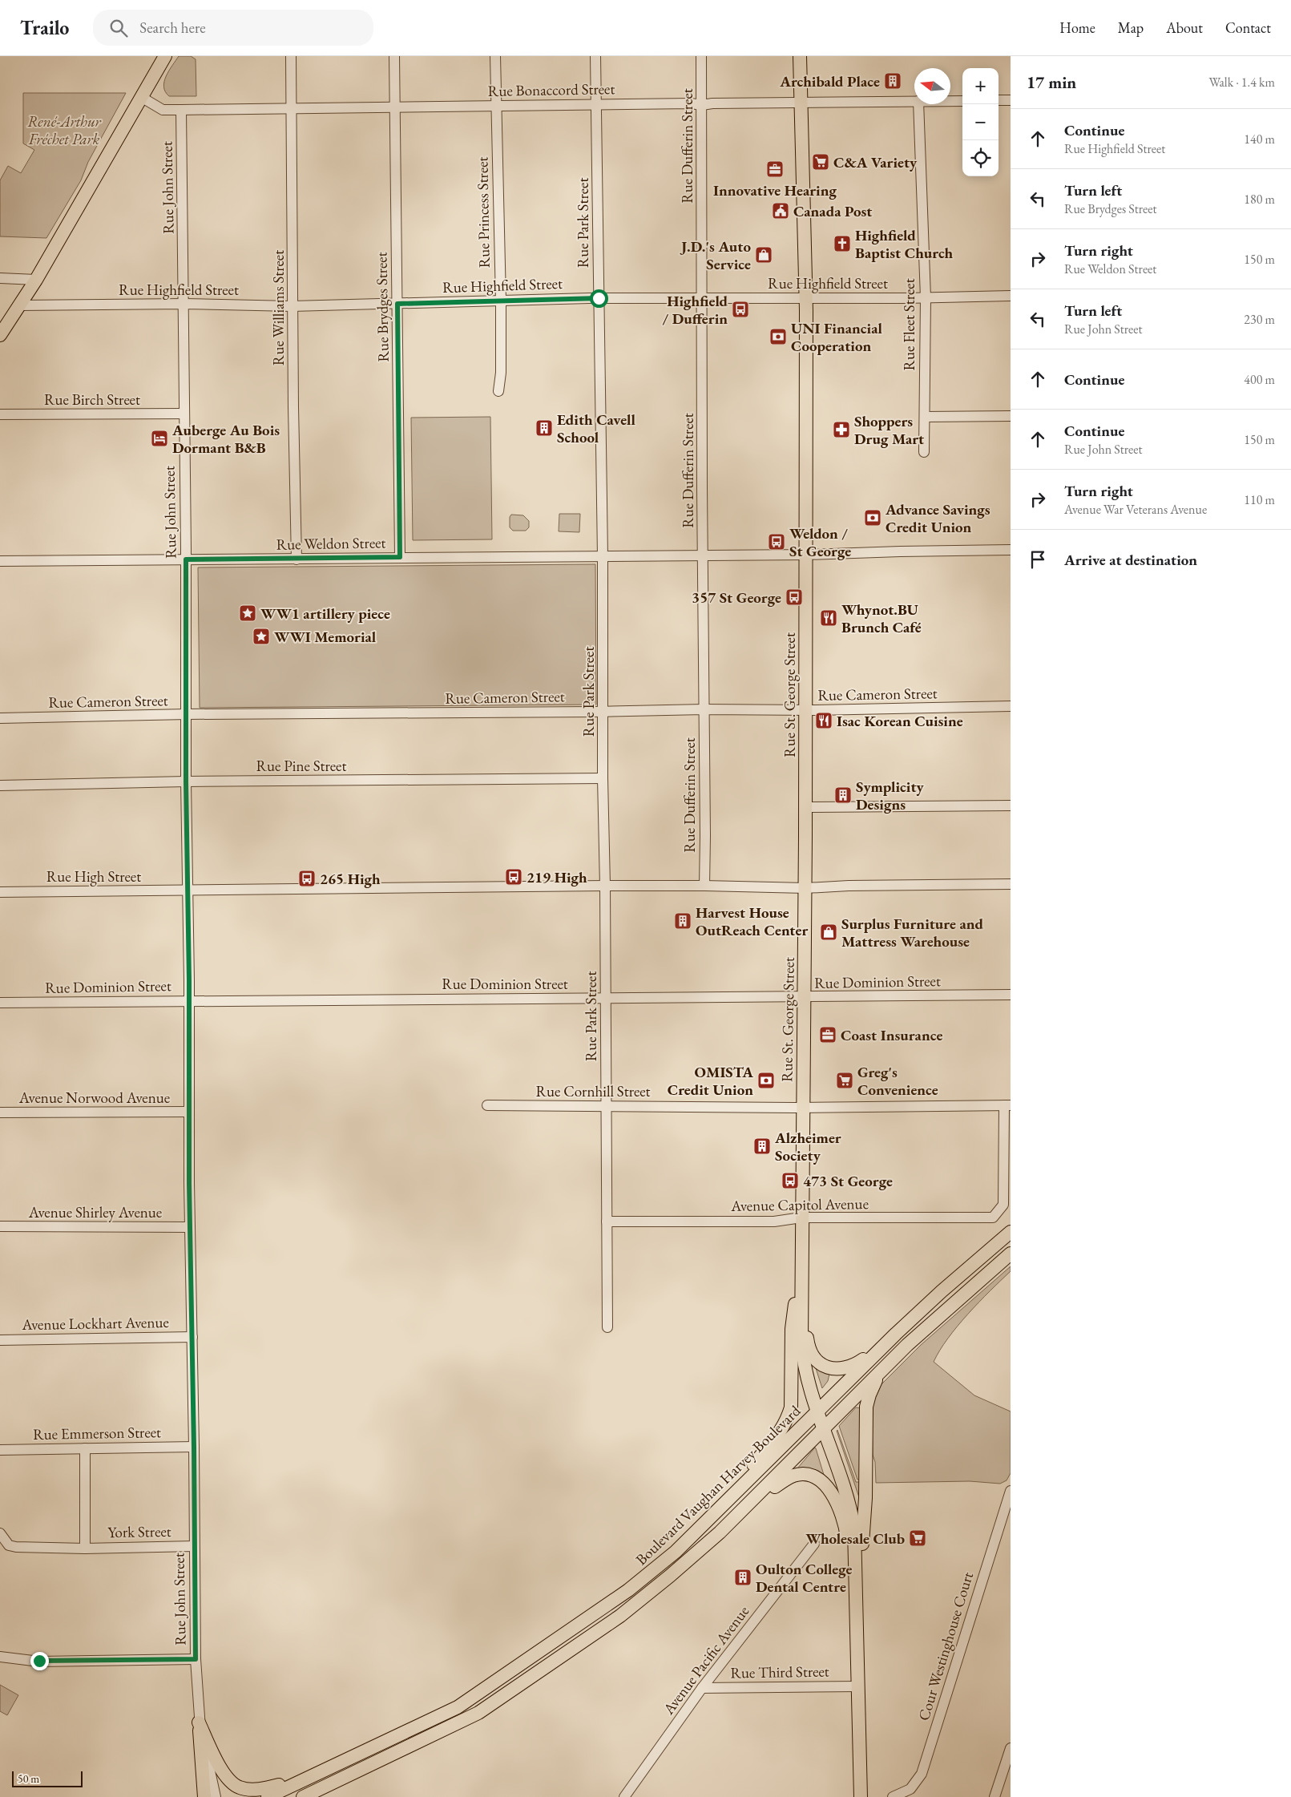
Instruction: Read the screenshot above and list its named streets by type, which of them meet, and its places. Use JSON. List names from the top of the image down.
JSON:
{
  "streets": {
    "main road": ["Rue St. George Street", "Boulevard Vaughan Harvey Boulevard"],
    "street": [
      "Rue Bonaccord Street",
      "Rue Dufferin Street",
      "Rue John Street",
      "Rue Princess Street",
      "Rue Park Street",
      "Rue Highfield Street",
      "Rue Brydges Street",
      "Rue Williams Street",
      "Rue Fleet Street",
      "Rue Birch Street",
      "Rue Weldon Street",
      "Rue Cameron Street",
      "Rue Pine Street",
      "Rue High Street",
      "Rue Dominion Street",
      "Rue Cornhill Street",
      "Avenue Norwood Avenue",
      "Avenue Capitol Avenue",
      "Avenue Shirley Avenue",
      "Avenue Lockhart Avenue",
      "Rue Emmerson Street",
      "York Street",
      "Cour Westinghouse Court",
      "Avenue Pacific Avenue",
      "Rue Third Street"
    ]
  },
  "crossings": [
    ["Rue Bonaccord Street", "Rue Dufferin Street"],
    ["Rue Bonaccord Street", "Rue John Street"],
    ["Rue Bonaccord Street", "Rue Princess Street"],
    ["Rue Bonaccord Street", "Rue Park Street"],
    ["Rue Bonaccord Street", "Rue Brydges Street"],
    ["Rue Bonaccord Street", "Rue Williams Street"],
    ["Rue Bonaccord Street", "Rue St. George Street"],
    ["Rue Dufferin Street", "Rue Highfield Street"],
    ["Rue Dufferin Street", "Rue Weldon Street"],
    ["Rue Dufferin Street", "Rue Cameron Street"],
    ["Rue Dufferin Street", "Rue High Street"],
    ["Rue John Street", "Rue Highfield Street"],
    ["Rue John Street", "Rue Birch Street"],
    ["Rue John Street", "Rue Weldon Street"],
    ["Rue John Street", "Rue Cameron Street"],
    ["Rue John Street", "Rue Pine Street"],
    ["Rue John Street", "Rue High Street"],
    ["Rue John Street", "Rue Dominion Street"],
    ["Rue John Street", "Avenue Norwood Avenue"],
    ["Rue John Street", "Avenue Shirley Avenue"],
    ["Rue John Street", "Avenue Lockhart Avenue"],
    ["Rue John Street", "Rue Emmerson Street"],
    ["Rue John Street", "York Street"],
    ["Rue Princess Street", "Rue Highfield Street"],
    ["Rue Park Street", "Rue Highfield Street"],
    ["Rue Park Street", "Rue Weldon Street"],
    ["Rue Park Street", "Rue Cameron Street"],
    ["Rue Park Street", "Rue Pine Street"],
    ["Rue Park Street", "Rue High Street"],
    ["Rue Park Street", "Rue Dominion Street"],
    ["Rue Park Street", "Rue Cornhill Street"],
    ["Rue Park Street", "Avenue Capitol Avenue"],
    ["Rue Highfield Street", "Rue Brydges Street"],
    ["Rue Highfield Street", "Rue Williams Street"],
    ["Rue Highfield Street", "Rue Fleet Street"],
    ["Rue Highfield Street", "Rue St. George Street"],
    ["Rue Brydges Street", "Rue Weldon Street"],
    ["Rue Williams Street", "Rue Weldon Street"],
    ["Rue Weldon Street", "Rue St. George Street"],
    ["Rue Cameron Street", "Rue St. George Street"],
    ["Rue St. George Street", "Rue High Street"],
    ["Rue St. George Street", "Rue Dominion Street"],
    ["Rue St. George Street", "Rue Cornhill Street"],
    ["Rue St. George Street", "Avenue Capitol Avenue"],
    ["Rue St. George Street", "Boulevard Vaughan Harvey Boulevard"],
    ["Rue Cornhill Street", "Avenue Capitol Avenue"],
    ["Avenue Pacific Avenue", "Rue Third Street"]
  ],
  "parks": ["René-Arthur Fréchet Park"],
  "places": {
    "building": [
      "Archibald Place",
      "Edith Cavell School",
      "Symplicity Designs",
      "Harvest House OutReach Center",
      "Alzheimer Society",
      "Oulton College Dental Centre"
    ],
    "supermarket": ["C&A Variety", "Greg's Convenience", "Wholesale Club"],
    "office": ["Innovative Hearing", "Coast Insurance"],
    "public building": ["Canada Post"],
    "church": ["Highfield Baptist Church"],
    "shop": ["J.D.'s Auto Service", "Surplus Furniture and Mattress Warehouse"],
    "bus stop": [
      "Highfield / Dufferin",
      "Weldon / St George",
      "357 St George",
      "219 High",
      "265 High",
      "473 St George"
    ],
    "bank": ["UNI Financial Cooperation", "Advance Savings Credit Union", "OMISTA Credit Union"],
    "pharmacy": ["Shoppers Drug Mart"],
    "hotel": ["Auberge Au Bois Dormant B&B"],
    "place": ["WW1 artillery piece", "WWI Memorial"],
    "restaurant": ["Whynot.BU Brunch Café", "Isac Korean Cuisine"]
  },
  "scale_bar": "50 m",
  "north": "left",
  "page": {
    "header": "Trailo",
    "search": "Search here",
    "nav": [
      "Home",
      "Map",
      "About",
      "Contact"
    ],
    "heading": ["17 min", "Walk · 1.4 km"],
    "map_buttons": ["+", "−"],
    "list": [
      ["Continue", "Rue Highfield Street", "140 m"],
      ["Turn left", "Rue Brydges Street", "180 m"],
      ["Turn right", "Rue Weldon Street", "150 m"],
      ["Turn left", "Rue John Street", "230 m"],
      ["Continue", "400 m"],
      ["Continue", "Rue John Street", "150 m"],
      ["Turn right", "Avenue War Veterans Avenue", "110 m"],
      "Arrive at destination"
    ],
    "scale": "50 m"
  }
}
